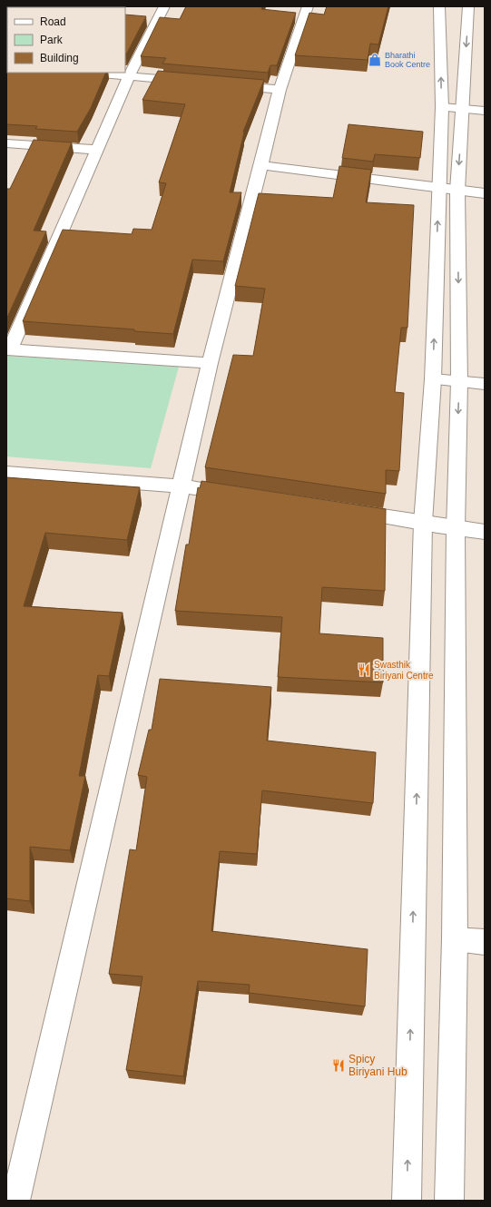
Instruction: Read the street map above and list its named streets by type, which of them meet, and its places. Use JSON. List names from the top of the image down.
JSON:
{
  "places": {
    "shop": ["Bharathi Book Centre"],
    "restaurant": ["Swasthik Biriyani Centre", "Spicy Biriyani Hub"]
  },
  "legend": ["Road", "Park", "Building"]
}
